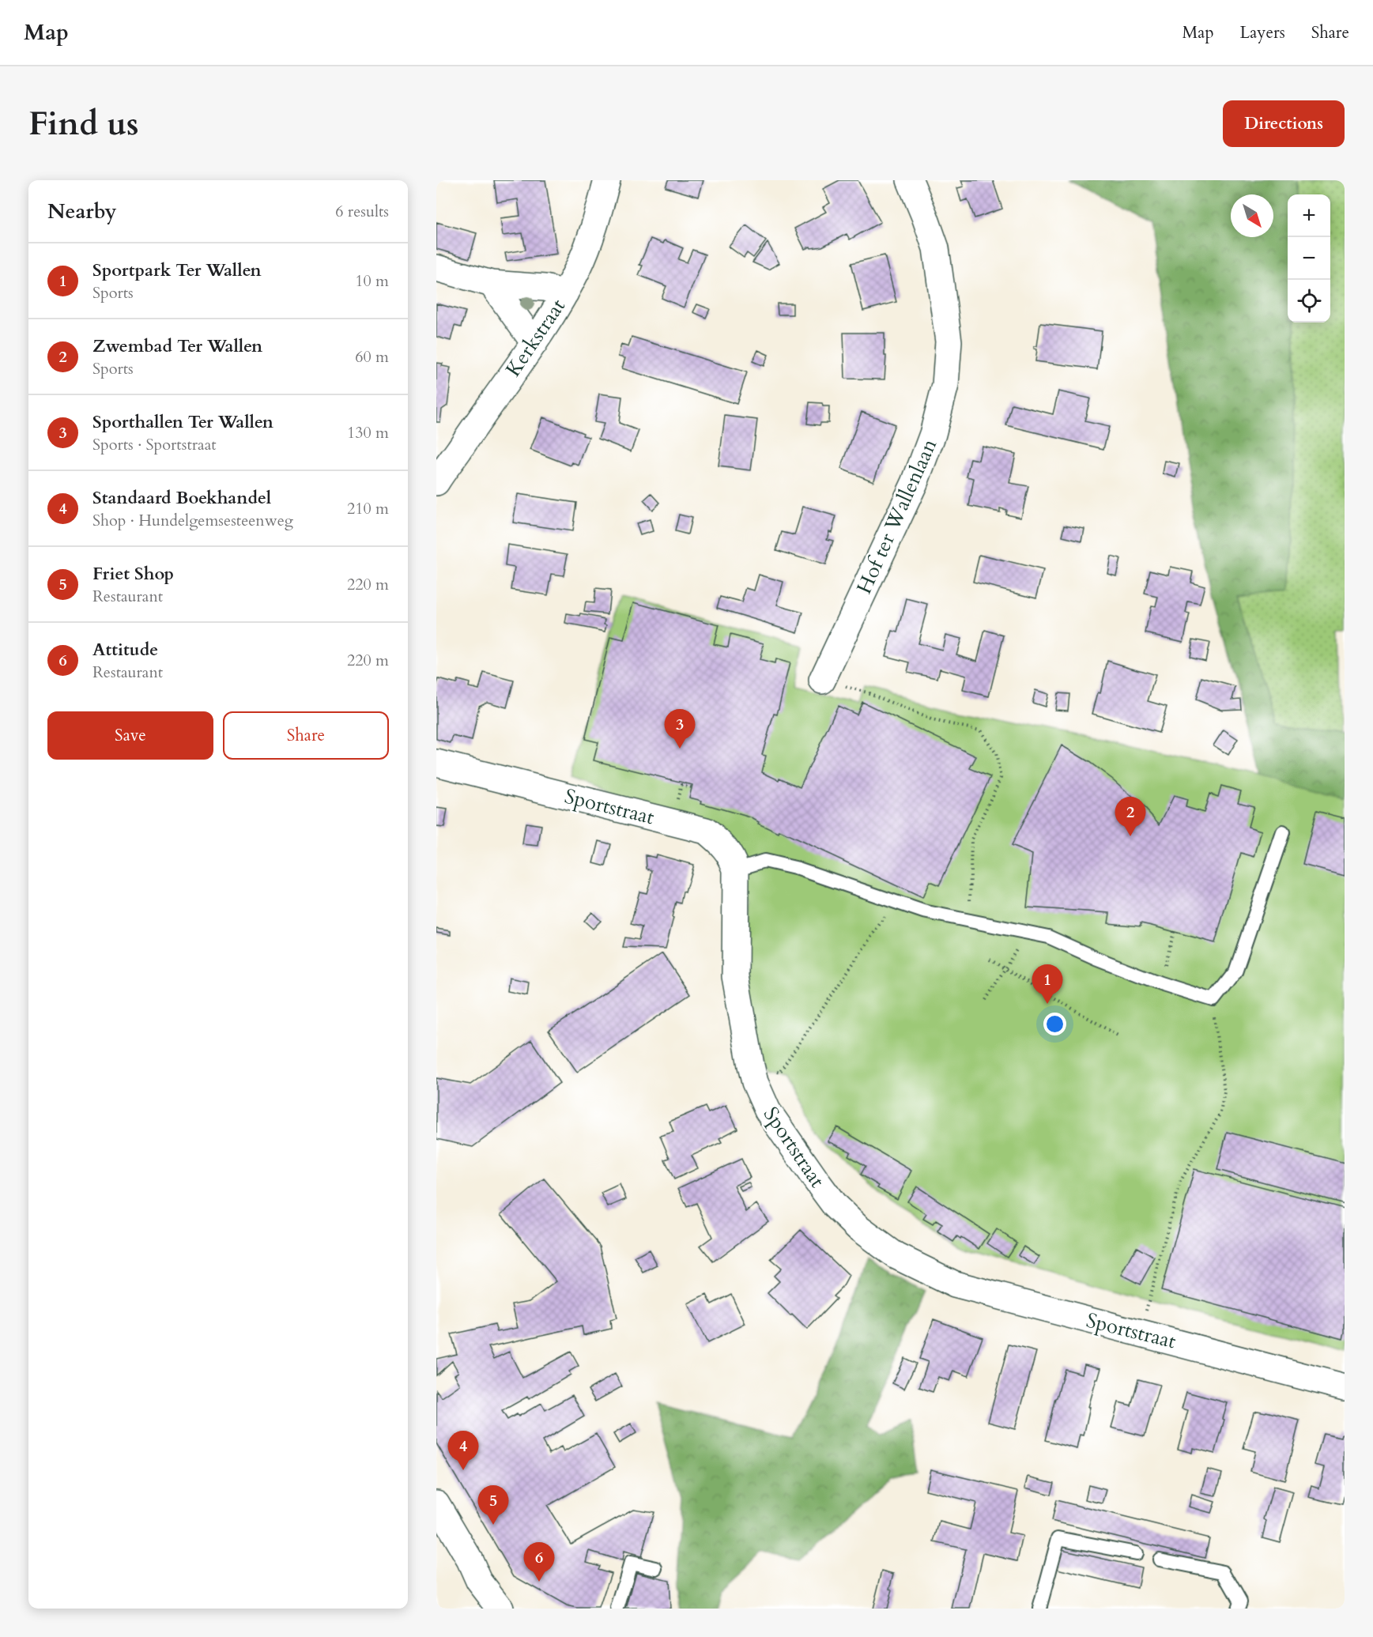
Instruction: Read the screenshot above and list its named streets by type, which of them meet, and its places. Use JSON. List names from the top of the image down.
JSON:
{
  "streets": {
    "street": ["Kerkstraat", "Hof ter Wallenlaan", "Sportstraat"]
  },
  "north": "bottom right",
  "page": {
    "header": "Map",
    "nav": ["Map", "Layers", "Share"],
    "buttons": [
      "Directions",
      ["Save", "Share"]
    ],
    "title": "Find us",
    "heading": ["Nearby", "6 results"],
    "map_buttons": ["+", "−"],
    "list": [
      {
        "mark": "1",
        "name": "Sportpark Ter Wallen",
        "note": "Sports",
        "value": "10 m"
      },
      {
        "mark": "2",
        "name": "Zwembad Ter Wallen",
        "note": "Sports",
        "value": "60 m"
      },
      {
        "mark": "3",
        "name": "Sporthallen Ter Wallen",
        "note": "Sports · Sportstraat",
        "value": "130 m"
      },
      {
        "mark": "4",
        "name": "Standaard Boekhandel",
        "note": "Shop · Hundelgemsesteenweg",
        "value": "210 m"
      },
      {
        "mark": "5",
        "name": "Friet Shop",
        "note": "Restaurant",
        "value": "220 m"
      },
      {
        "mark": "6",
        "name": "Attitude",
        "note": "Restaurant",
        "value": "220 m"
      }
    ],
    "pins": [
      "3",
      "2",
      "1",
      "4",
      "5",
      "6"
    ]
  }
}
